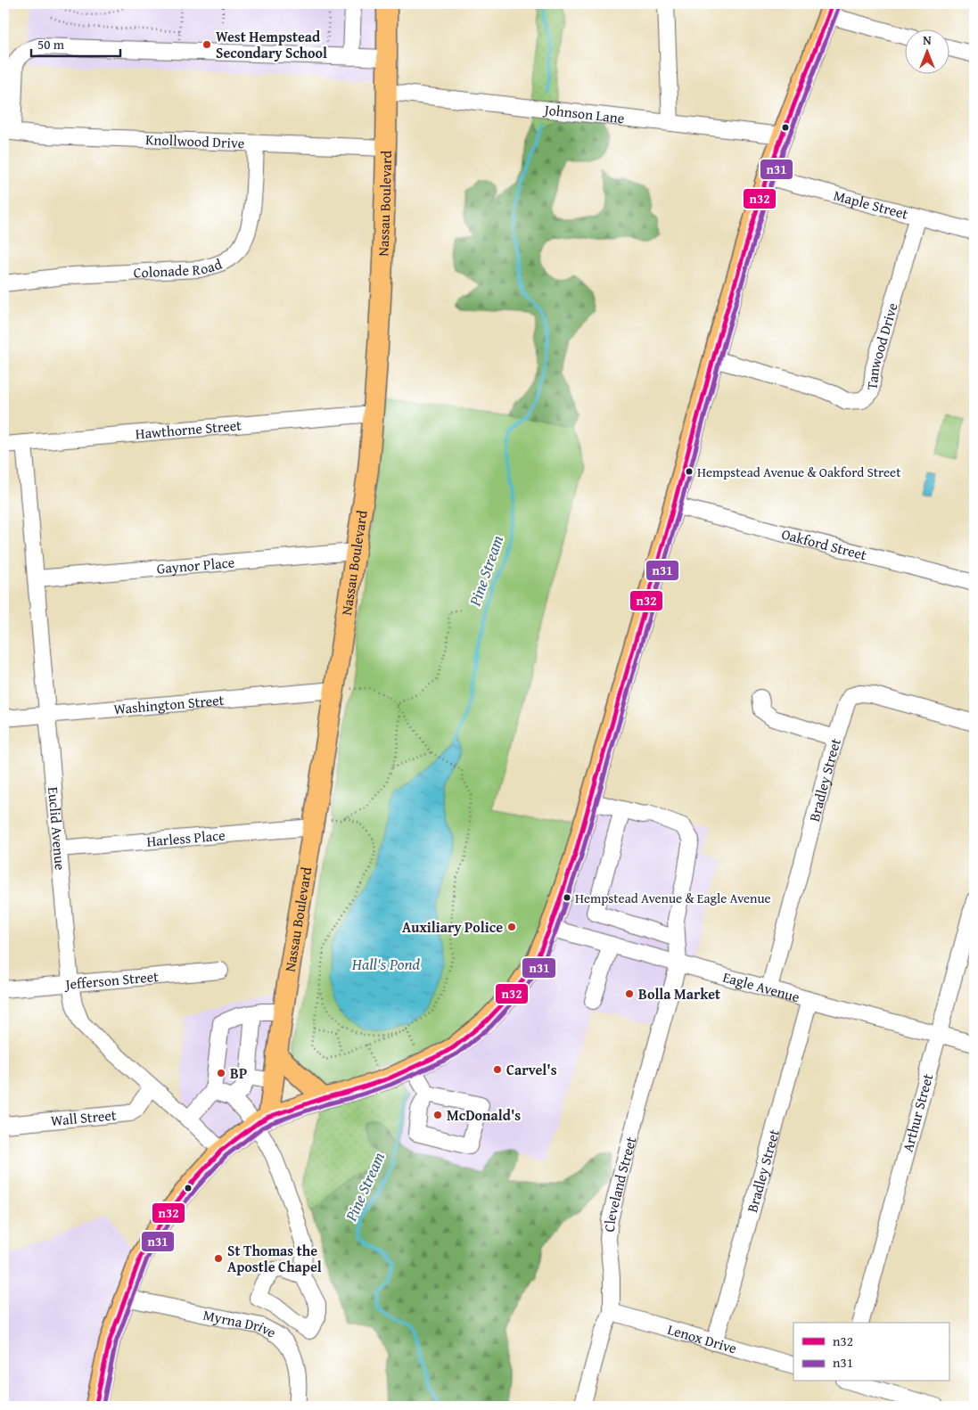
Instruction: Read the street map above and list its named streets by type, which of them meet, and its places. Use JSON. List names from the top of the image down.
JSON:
{
  "streets": {
    "main road": ["Nassau Boulevard"],
    "street": [
      "Johnson Lane",
      "Knollwood Drive",
      "Maple Street",
      "Colonade Road",
      "Tanwood Drive",
      "Hawthorne Street",
      "Oakford Street",
      "Gaynor Place",
      "Washington Street",
      "Bradley Street",
      "Euclid Avenue",
      "Harless Place",
      "Jefferson Street",
      "Eagle Avenue",
      "Arthur Street",
      "Wall Street",
      "Cleveland Street",
      "Myrna Drive",
      "Lenox Drive"
    ]
  },
  "crossings": [
    ["Johnson Lane", "Nassau Boulevard"],
    ["Knollwood Drive", "Nassau Boulevard"],
    ["Knollwood Drive", "Colonade Road"],
    ["Nassau Boulevard", "Hawthorne Street"],
    ["Nassau Boulevard", "Gaynor Place"],
    ["Nassau Boulevard", "Washington Street"],
    ["Nassau Boulevard", "Harless Place"],
    ["Maple Street", "Tanwood Drive"],
    ["Hawthorne Street", "Euclid Avenue"],
    ["Gaynor Place", "Euclid Avenue"],
    ["Washington Street", "Euclid Avenue"],
    ["Bradley Street", "Eagle Avenue"],
    ["Bradley Street", "Lenox Drive"],
    ["Euclid Avenue", "Harless Place"],
    ["Euclid Avenue", "Jefferson Street"],
    ["Euclid Avenue", "Wall Street"],
    ["Eagle Avenue", "Arthur Street"],
    ["Eagle Avenue", "Cleveland Street"],
    ["Cleveland Street", "Lenox Drive"]
  ],
  "water": ["Pine Stream", "Hall's Pond"],
  "places": [
    "West Hempstead Secondary School",
    "Hempstead Avenue & Oakford Street",
    "Hempstead Avenue & Eagle Avenue",
    "Auxiliary Police",
    "Bolla Market",
    "Carvel's",
    "BP",
    "McDonald's",
    "St Thomas the Apostle Chapel"
  ],
  "lines": ["transit line n32", "transit line n31"],
  "legend": ["n32", "n31"],
  "scale_bar": "50 m",
  "north": "top"
}
